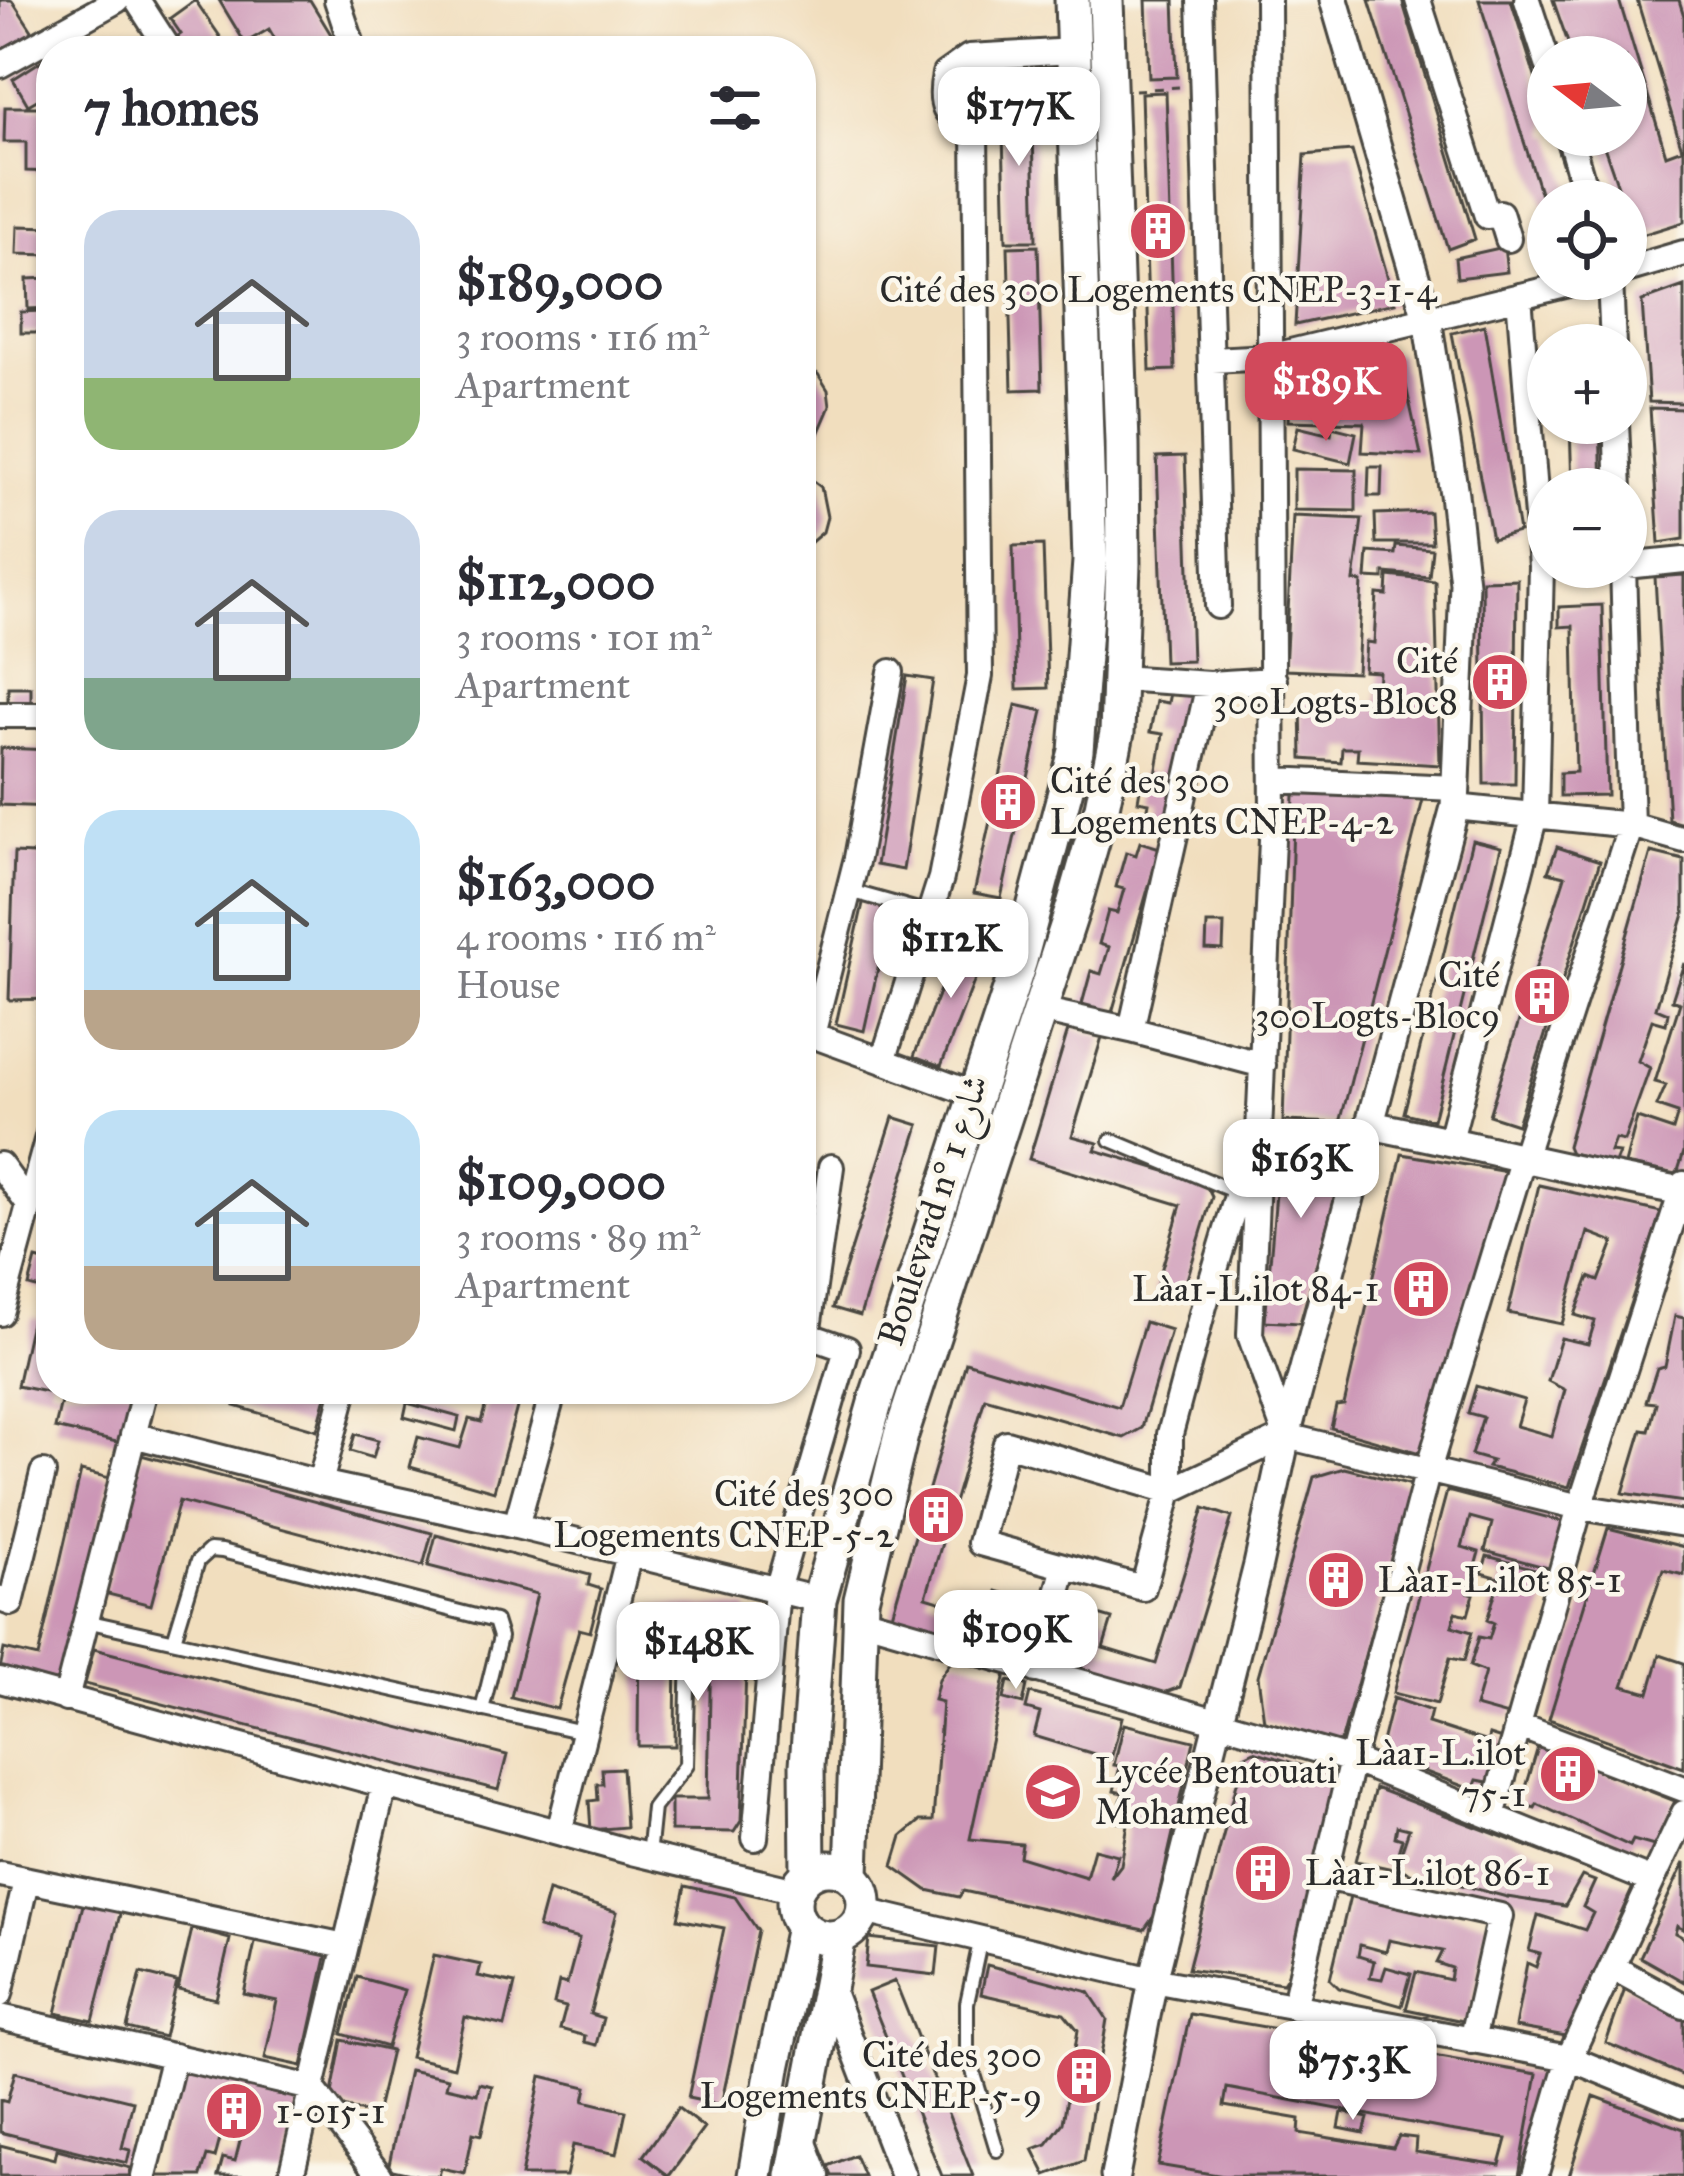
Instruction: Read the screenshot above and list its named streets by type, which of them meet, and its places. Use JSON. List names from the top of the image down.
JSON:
{
  "streets": {
    "main road": ["Boulevard n° شارع 1"]
  },
  "places": {
    "building": [
      "Cité des 300 Logements CNEP-3-1-4",
      "Cité 300Logts-Bloc8",
      "Cité des 300 Logements CNEP-4-2",
      "Cité 300Logts-Bloc9",
      "Làa1-L.ilot 84-1",
      "Cité des 300 Logements CNEP-5-2",
      "Làa1-L.ilot 85-1",
      "Làa1-L.ilot 75-1",
      "Làa1-L.ilot 86-1",
      "Cité des 300 Logements CNEP-5-9",
      "1-015-1"
    ],
    "school or university": ["Lycée Bentouati Mohamed"]
  },
  "north": "left",
  "page": {
    "map_buttons": ["+", "−"],
    "heading": "7 homes",
    "price": [
      "$177K",
      "$189K",
      "$112K",
      "$163K",
      "$109K",
      "$148K",
      "$75.3K"
    ],
    "list": [
      {
        "name": "$189,000",
        "note": "3 rooms · 116 m² · Apartment"
      },
      {
        "name": "$112,000",
        "note": "3 rooms · 101 m² · Apartment"
      },
      {
        "name": "$163,000",
        "note": "4 rooms · 116 m² · House"
      },
      {
        "name": "$109,000",
        "note": "3 rooms · 89 m² · Apartment"
      }
    ]
  }
}
